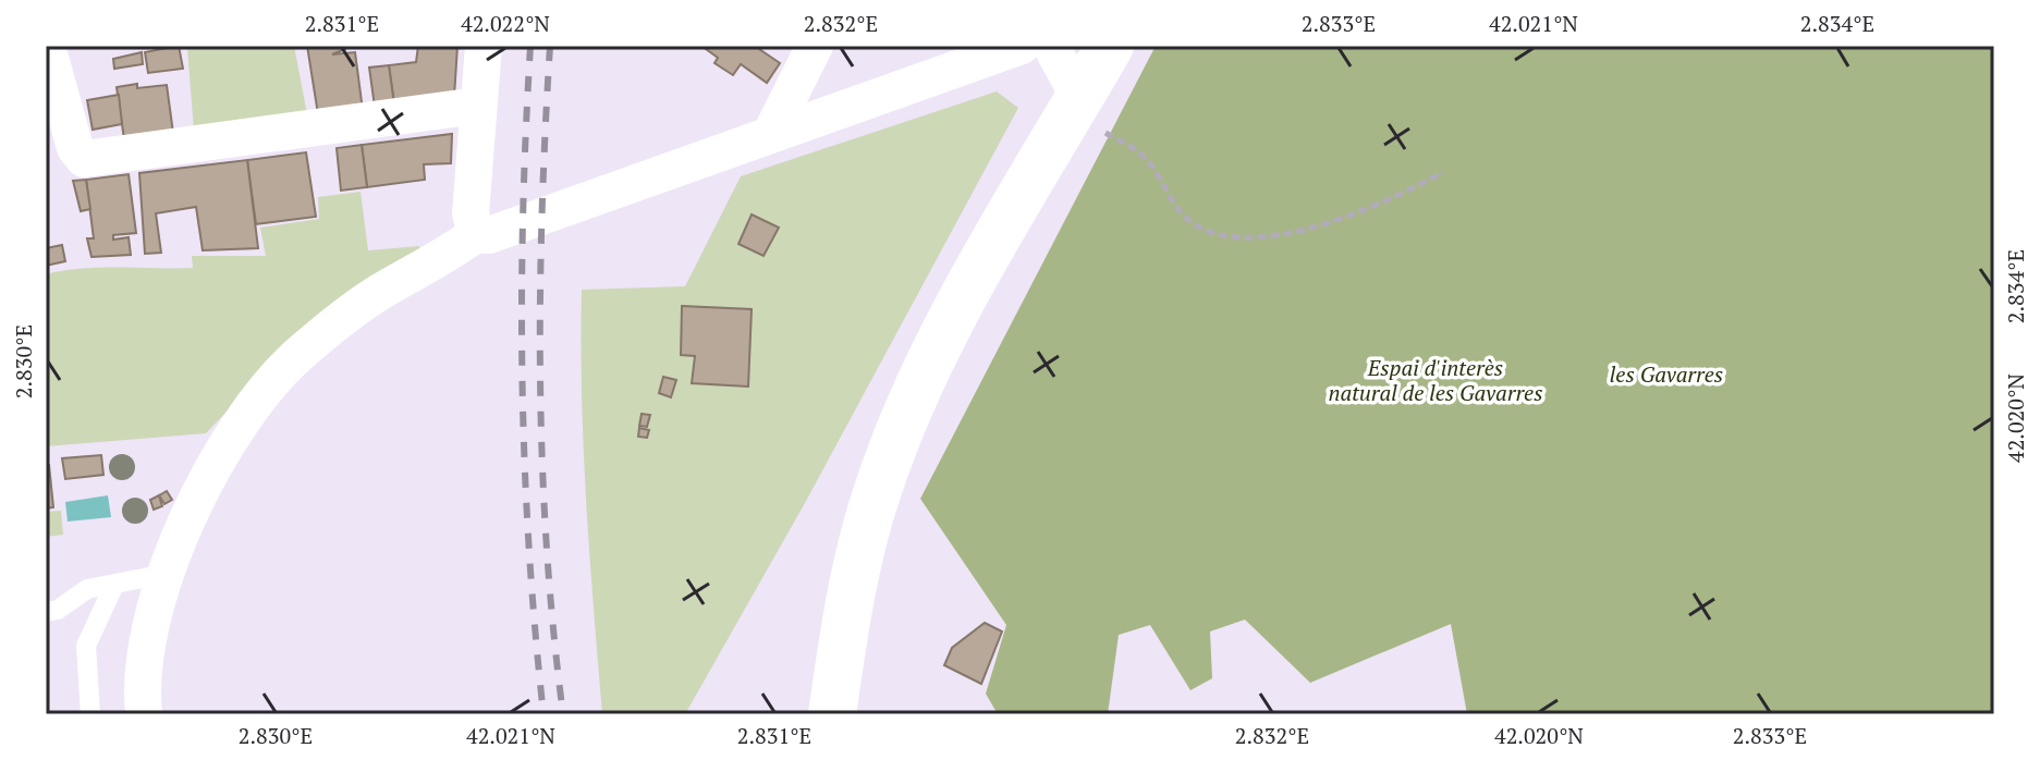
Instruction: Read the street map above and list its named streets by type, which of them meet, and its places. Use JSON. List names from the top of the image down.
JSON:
{
  "parks": ["Espai d'interès natural de les Gavarres", "les Gavarres"],
  "coordinates": [
    "2.831°E",
    "42.022°N",
    "2.832°E",
    "2.833°E",
    "42.021°N",
    "2.834°E",
    "2.830°E",
    "42.020°N"
  ]
}
